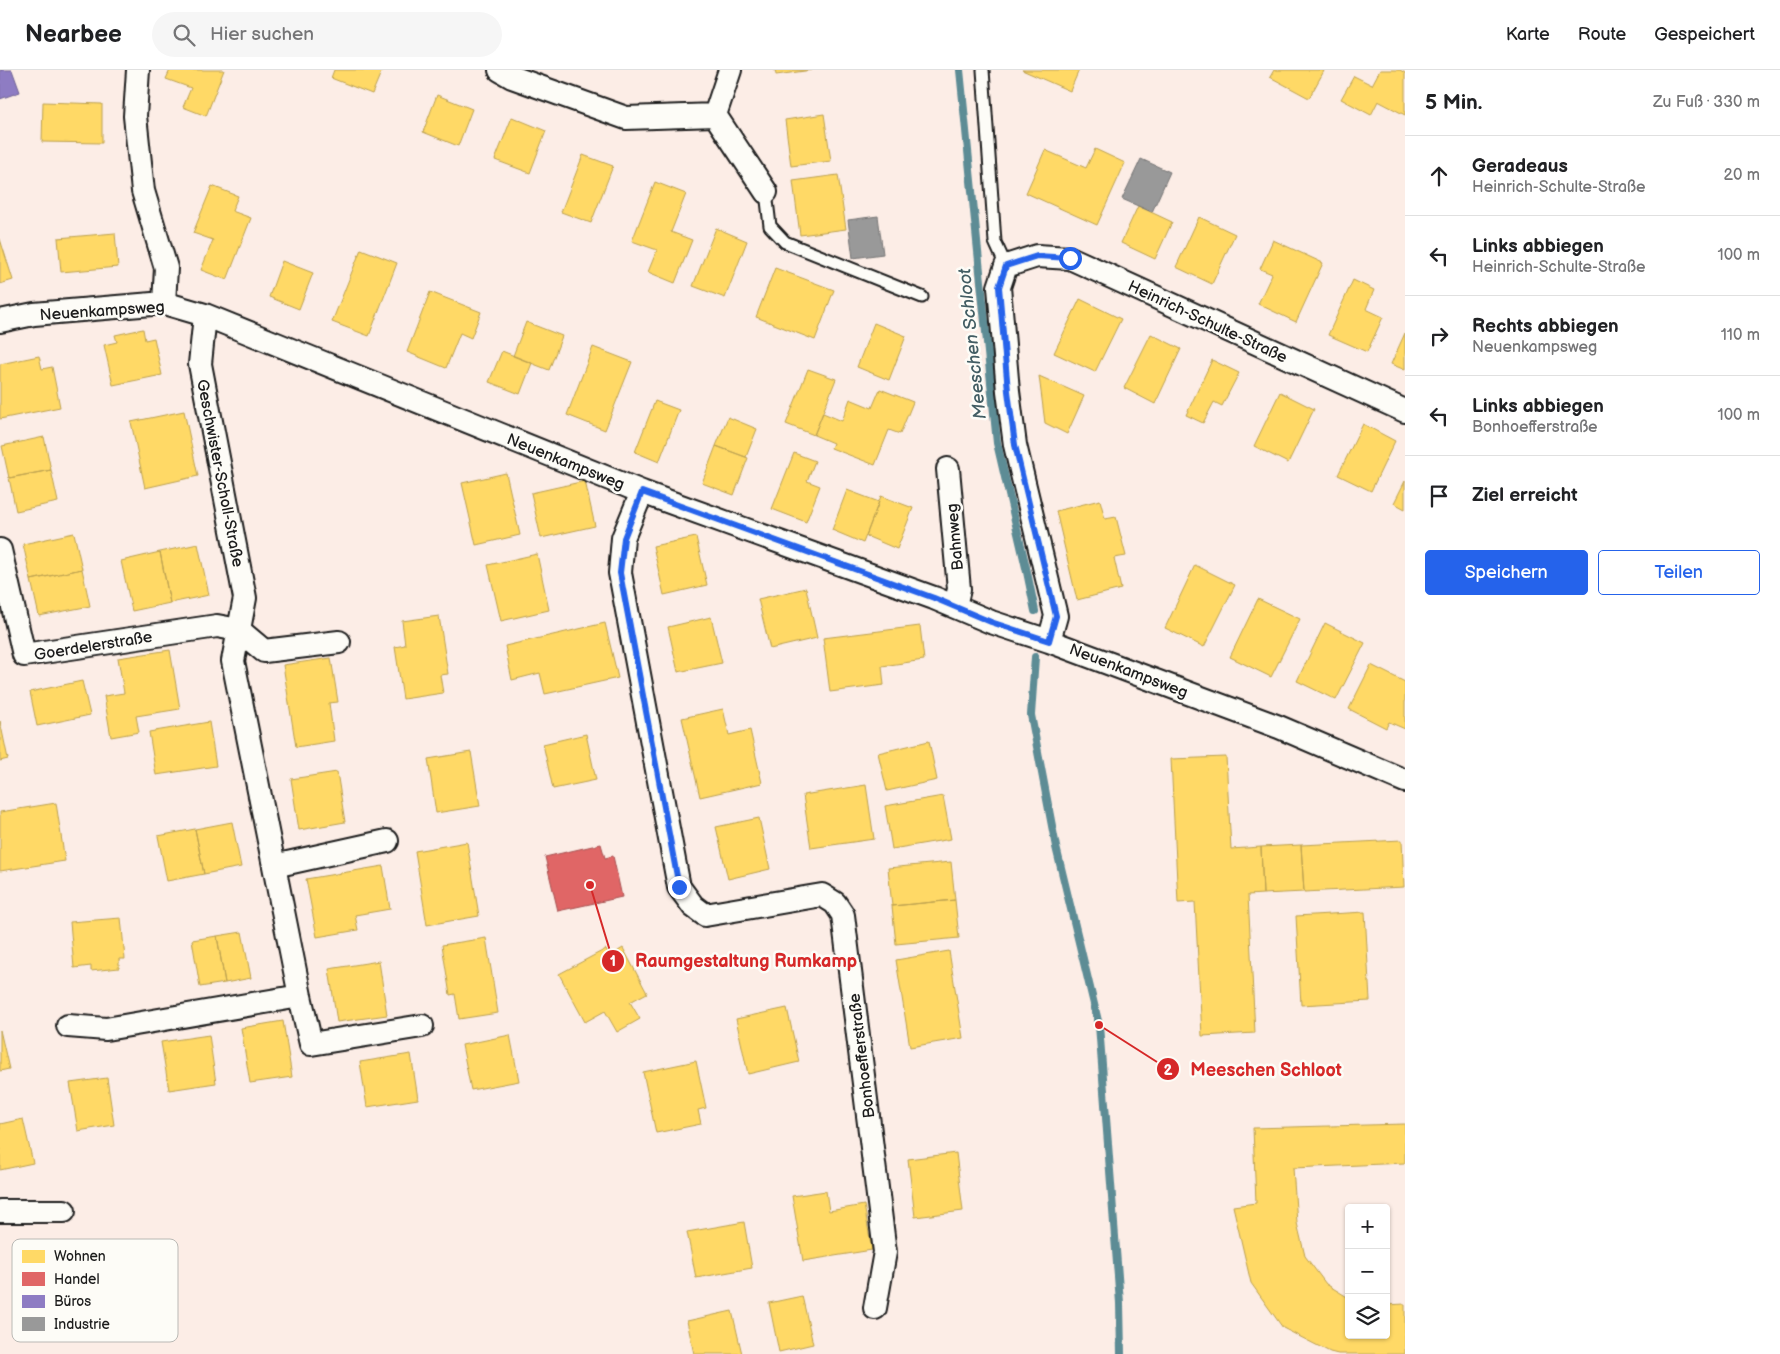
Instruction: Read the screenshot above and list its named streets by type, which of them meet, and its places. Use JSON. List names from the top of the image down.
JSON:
{
  "streets": {
    "street": [
      "Neuenkampsweg",
      "Heinrich-Schulte-Straße",
      "Geschwister-Scholl-Straße",
      "Bahnweg",
      "Goerdelerstraße",
      "Bonhoefferstraße"
    ]
  },
  "crossings": [
    ["Neuenkampsweg", "Geschwister-Scholl-Straße"],
    ["Neuenkampsweg", "Bahnweg"],
    ["Neuenkampsweg", "Bonhoefferstraße"],
    ["Geschwister-Scholl-Straße", "Goerdelerstraße"]
  ],
  "water": ["Meeschen Schloot"],
  "places": ["Raumgestaltung Rumkamp", "Meeschen Schloot"],
  "legend": [
    "Wohnen",
    "Handel",
    "Büros",
    "Industrie"
  ],
  "page": {
    "header": "Nearbee",
    "search": "Hier suchen",
    "nav": ["Karte", "Route", "Gespeichert"],
    "heading": ["5 Min.", "Zu Fuß · 330 m"],
    "list": [
      ["Geradeaus", "Heinrich-Schulte-Straße", "20 m"],
      ["Links abbiegen", "Heinrich-Schulte-Straße", "100 m"],
      ["Rechts abbiegen", "Neuenkampsweg", "110 m"],
      ["Links abbiegen", "Bonhoefferstraße", "100 m"],
      "Ziel erreicht"
    ],
    "buttons": ["Speichern", "Teilen"],
    "map_buttons": ["+", "−"]
  }
}
